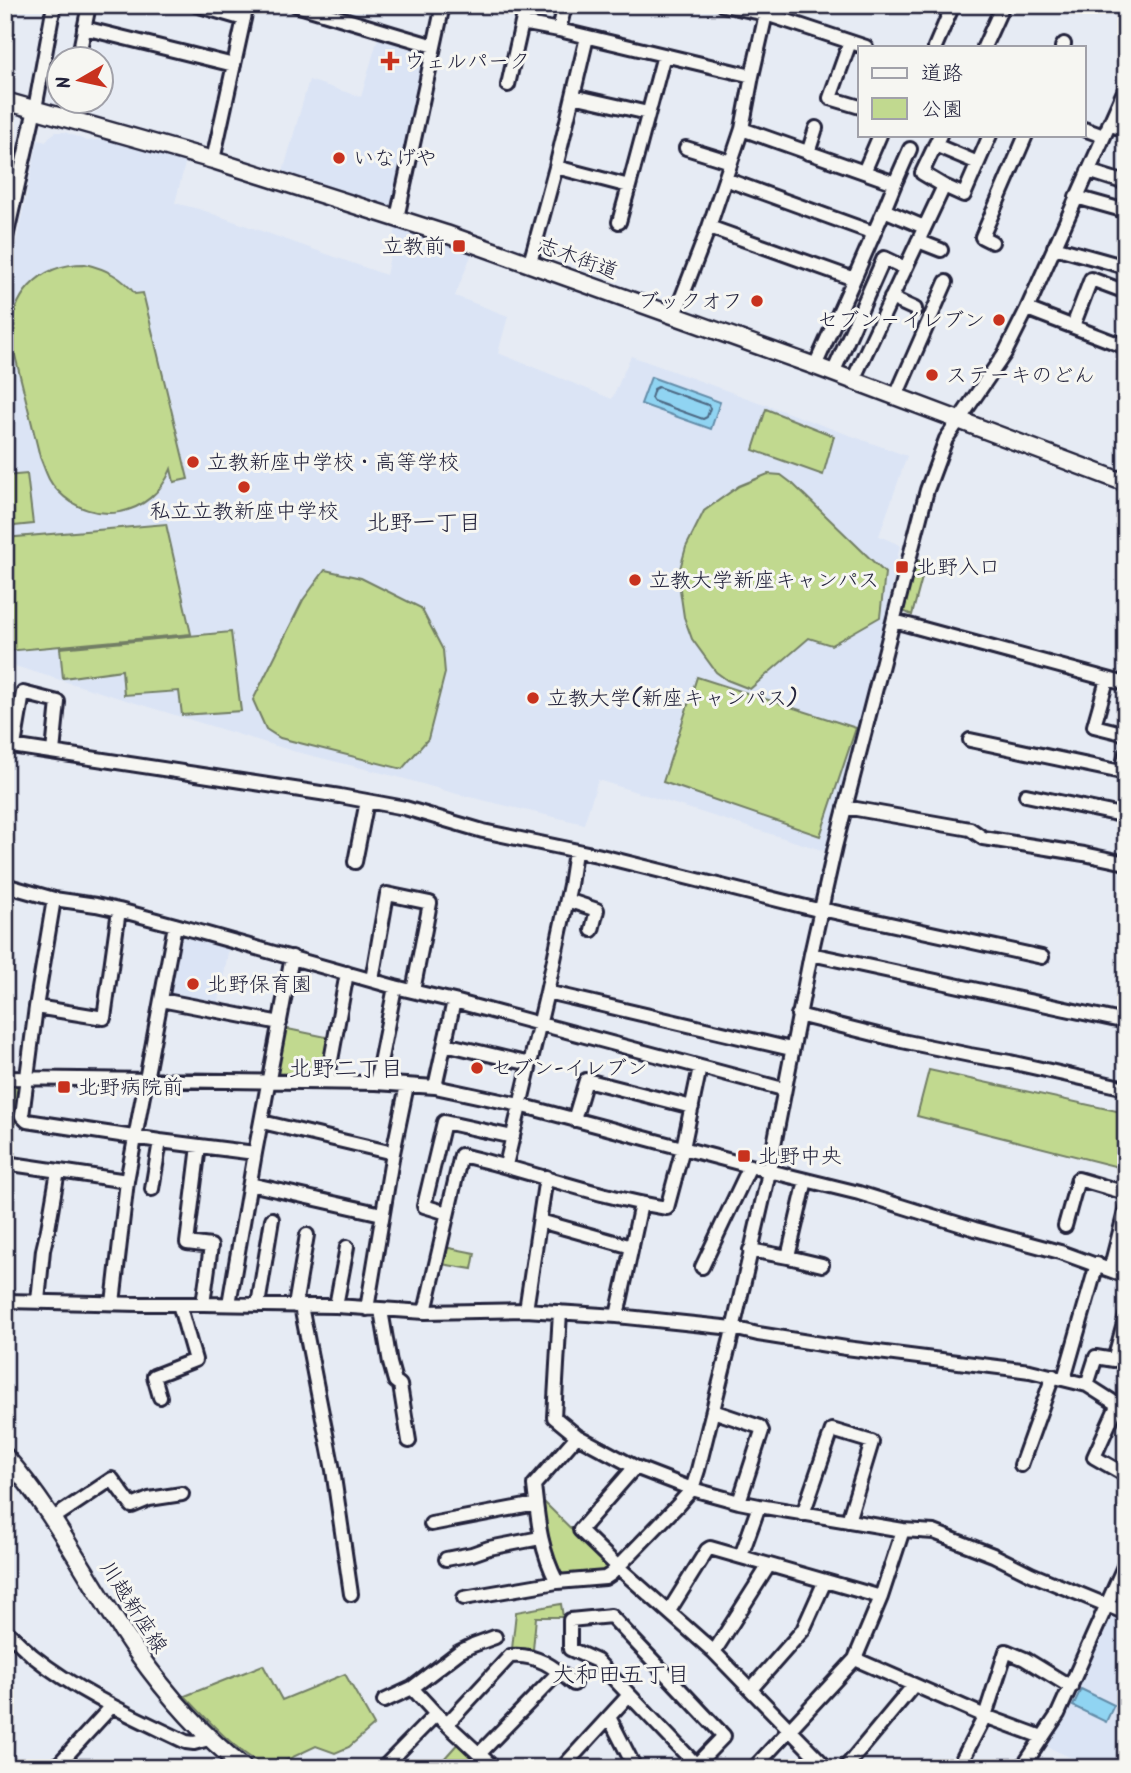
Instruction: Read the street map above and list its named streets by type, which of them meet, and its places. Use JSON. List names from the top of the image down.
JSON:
{
  "streets": {
    "main road": ["志木街道", "川越新座線"]
  },
  "districts": ["北野一丁目", "北野二丁目", "大和田五丁目"],
  "places": {
    "health": ["ウェルパーク"],
    "other": [
      "いなげや",
      "ブックオフ",
      "セブン－イレブン",
      "ステーキのどん",
      "立教新座中学校・高等学校",
      "私立立教新座中学校",
      "立教大学新座キャンパス",
      "立教大学(新座キャンパス)",
      "北野保育園",
      "セブン-イレブン"
    ],
    "transit": [
      "立教前",
      "北野入口",
      "北野病院前",
      "北野中央"
    ]
  },
  "legend": ["道路", "公園"],
  "north": "left"
}
